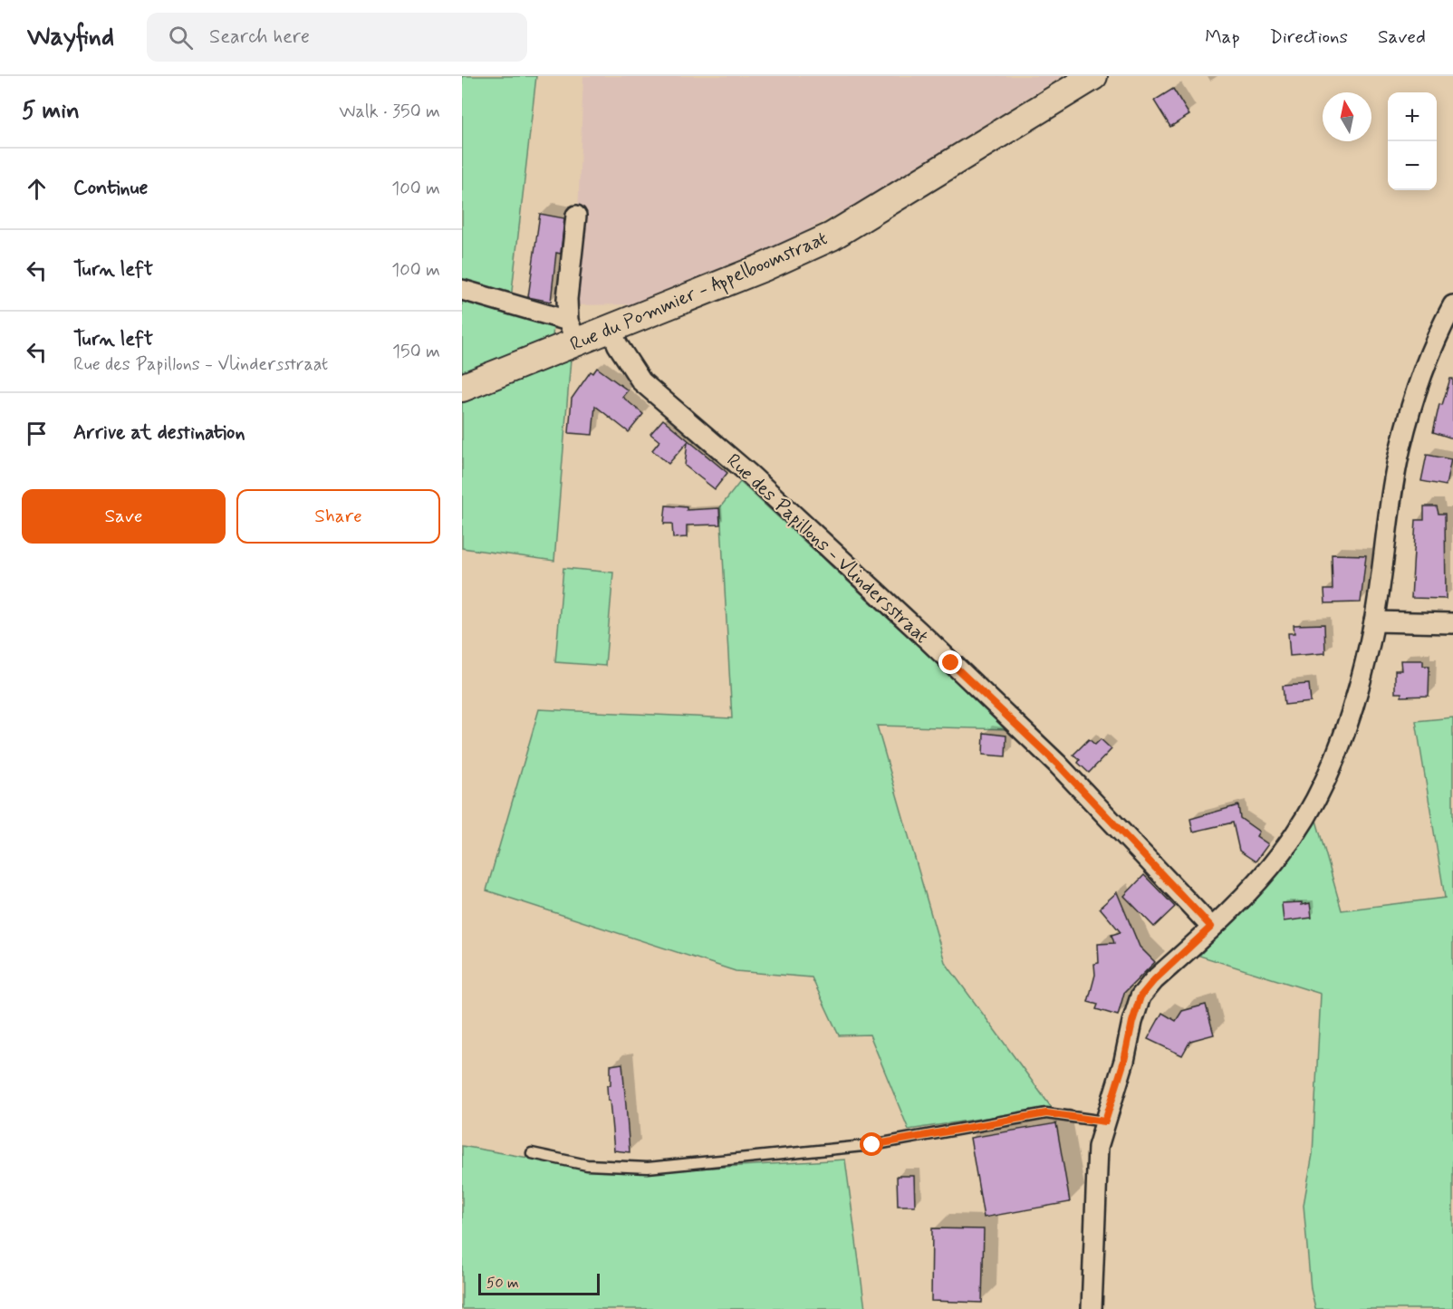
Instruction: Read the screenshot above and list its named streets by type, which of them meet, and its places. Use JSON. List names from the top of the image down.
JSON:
{
  "streets": {
    "street": ["Rue du Pommier - Appelboomstraat", "Rue des Papillons - Vlindersstraat"]
  },
  "crossings": [
    ["Rue du Pommier - Appelboomstraat", "Rue des Papillons - Vlindersstraat"]
  ],
  "scale_bar": "50 m",
  "north": "top",
  "page": {
    "header": "Wayfind",
    "search": "Search here",
    "nav": ["Map", "Directions", "Saved"],
    "heading": ["5 min", "Walk · 350 m"],
    "map_buttons": ["+", "−"],
    "list": [
      ["Continue", "100 m"],
      ["Turn left", "100 m"],
      ["Turn left", "Rue des Papillons - Vlindersstraat", "150 m"],
      "Arrive at destination"
    ],
    "buttons": ["Save", "Share"],
    "scale": "50 m"
  }
}
